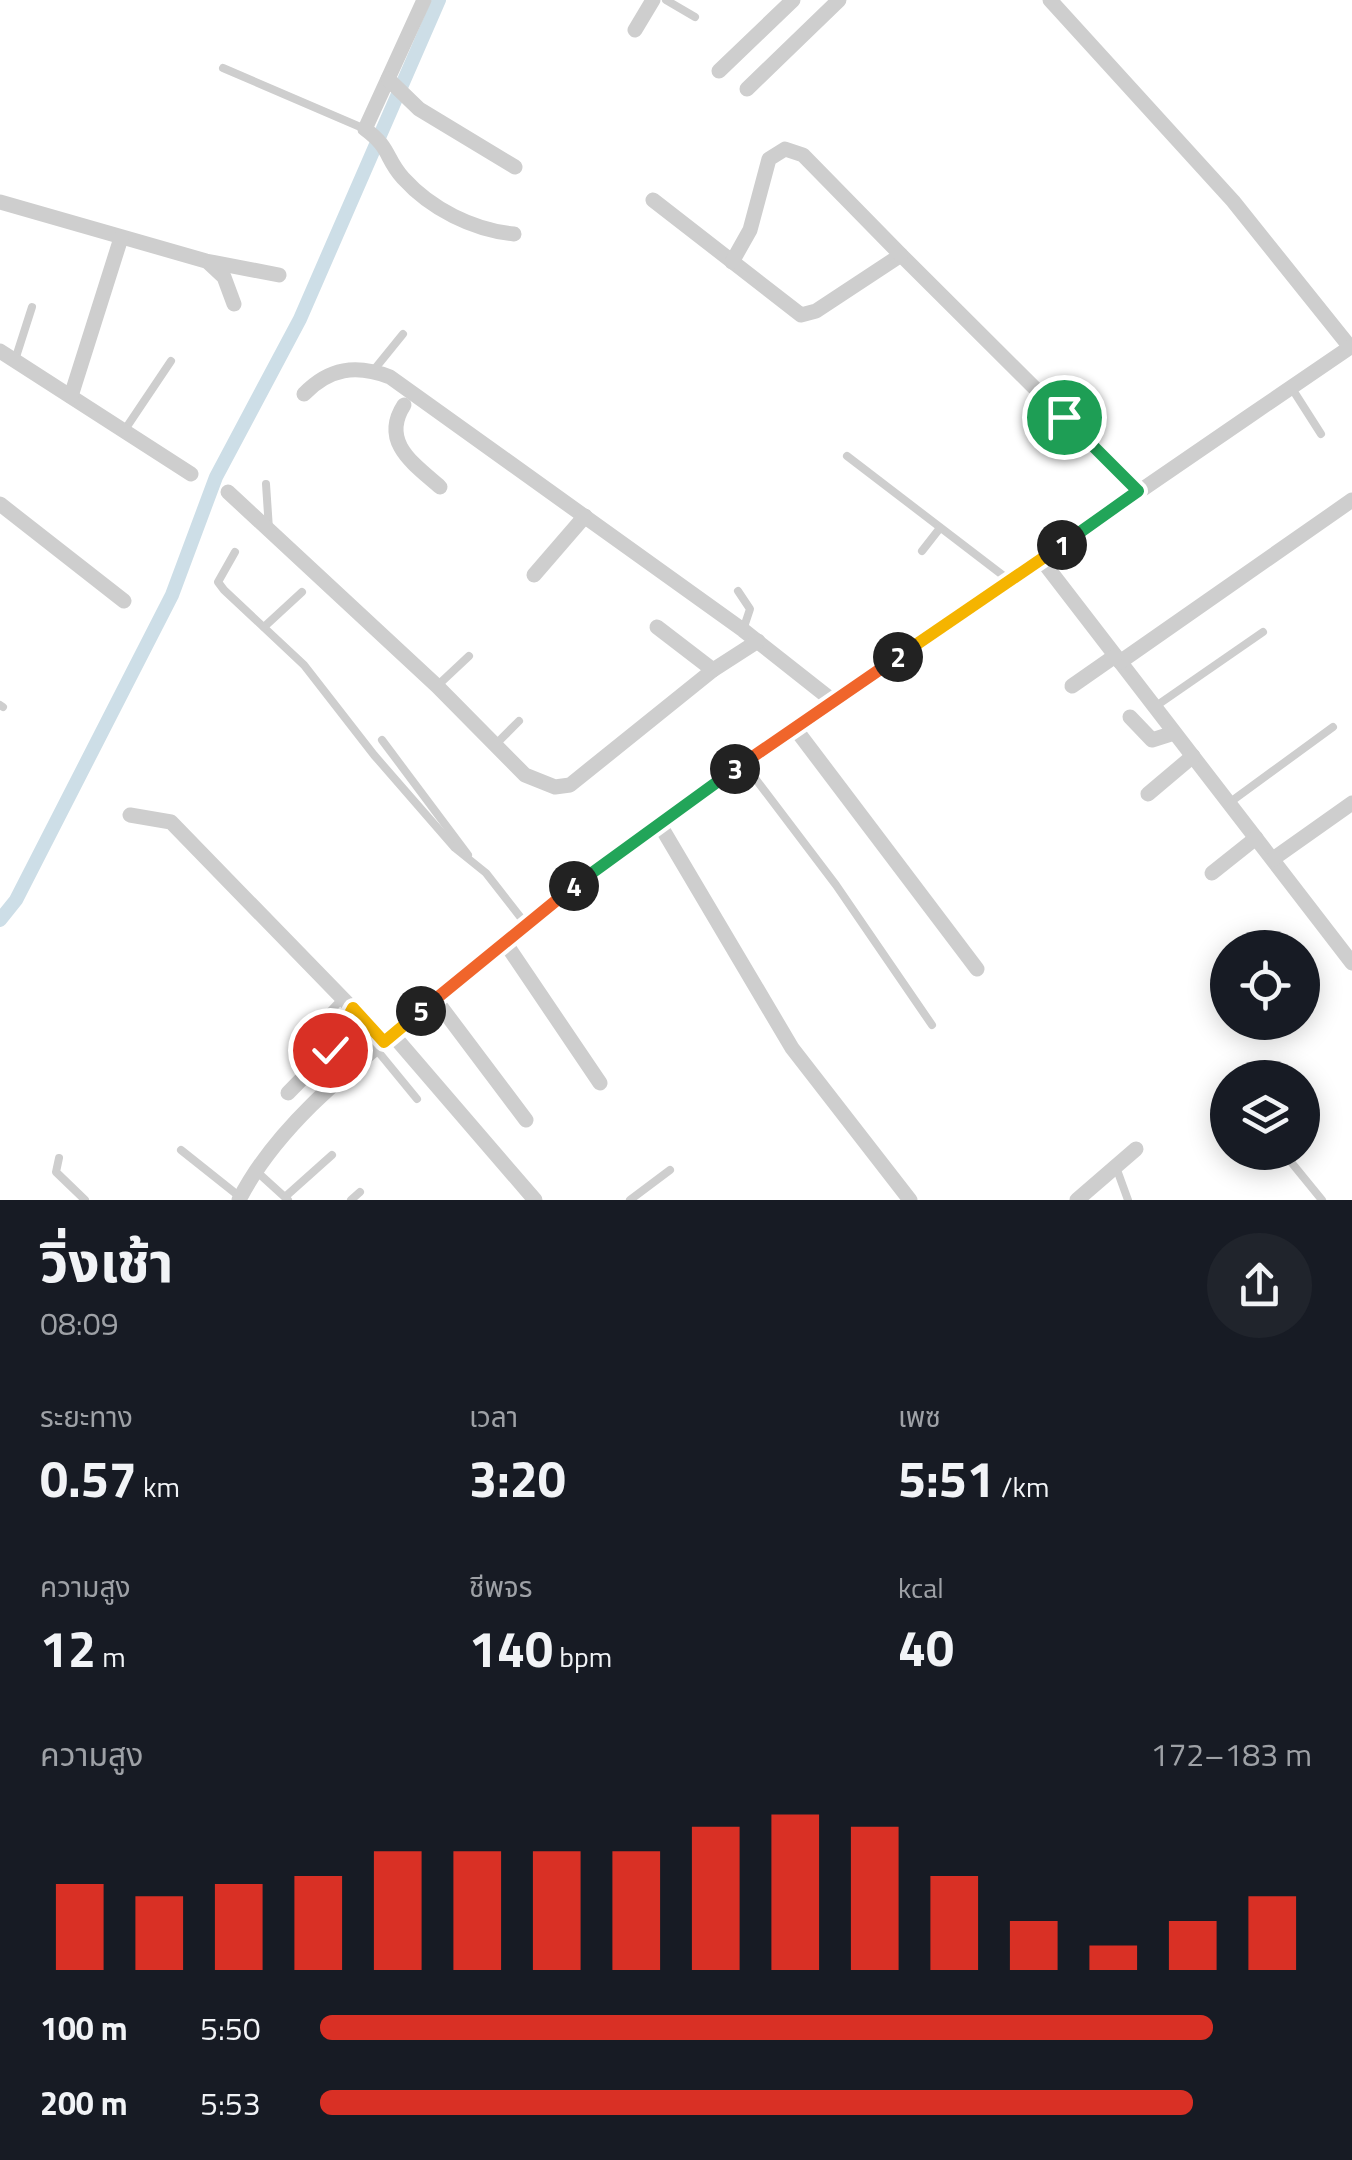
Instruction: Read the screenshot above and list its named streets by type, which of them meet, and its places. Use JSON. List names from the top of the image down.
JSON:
{
  "page": {
    "pins": [
      "1",
      "2",
      "3",
      "4",
      "5"
    ],
    "heading": ["วิ่งเช้า", "08:09"],
    "stats": [
      ["ระยะทาง", "0.57 km"],
      ["เวลา", "3:20"],
      ["เพซ", "5:51 /km"],
      ["ความสูง", "12 m"],
      ["ชีพจร", "140 bpm"],
      ["kcal", "40"]
    ],
    "chart": ["ความสูง", "172–183 m"],
    "list": [
      {
        "name": "100 m",
        "note": "5:50"
      },
      {
        "name": "200 m",
        "note": "5:53"
      }
    ]
  }
}
